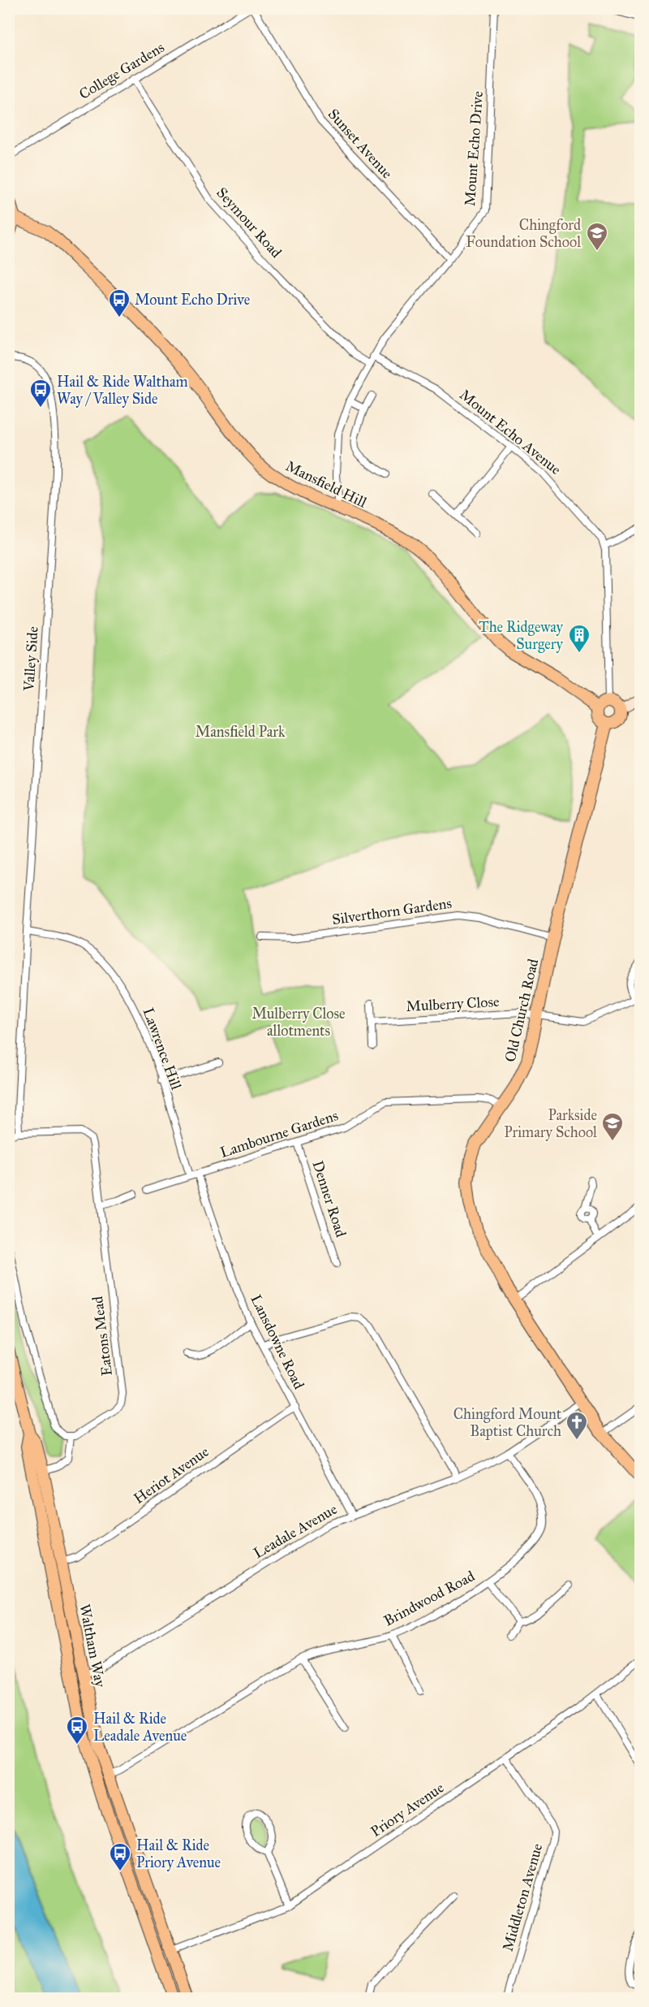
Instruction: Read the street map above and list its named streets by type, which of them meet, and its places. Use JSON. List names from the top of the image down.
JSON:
{
  "streets": {
    "main road": ["Mansfield Hill", "Old Church Road", "Waltham Way"],
    "street": [
      "College Gardens",
      "Sunset Avenue",
      "Mount Echo Drive",
      "Seymour Road",
      "Mount Echo Avenue",
      "Valley Side",
      "Silverthorn Gardens",
      "Mulberry Close",
      "Lawrence Hill",
      "Lambourne Gardens",
      "Denner Road",
      "Eatons Mead",
      "Lansdowne Road",
      "Heriot Avenue",
      "Leadale Avenue",
      "Brindwood Road",
      "Priory Avenue",
      "Middleton Avenue"
    ]
  },
  "crossings": [
    ["College Gardens", "Sunset Avenue"],
    ["College Gardens", "Seymour Road"],
    ["Sunset Avenue", "Mount Echo Drive"],
    ["Mount Echo Drive", "Seymour Road"],
    ["Mount Echo Drive", "Mount Echo Avenue"],
    ["Mount Echo Drive", "Mansfield Hill"],
    ["Mansfield Hill", "Old Church Road"],
    ["Valley Side", "Lawrence Hill"],
    ["Valley Side", "Eatons Mead"],
    ["Silverthorn Gardens", "Old Church Road"],
    ["Mulberry Close", "Old Church Road"],
    ["Old Church Road", "Lambourne Gardens"],
    ["Old Church Road", "Leadale Avenue"],
    ["Lawrence Hill", "Lambourne Gardens"],
    ["Lawrence Hill", "Lansdowne Road"],
    ["Lambourne Gardens", "Denner Road"],
    ["Lambourne Gardens", "Lansdowne Road"],
    ["Lansdowne Road", "Heriot Avenue"],
    ["Lansdowne Road", "Leadale Avenue"],
    ["Heriot Avenue", "Waltham Way"],
    ["Leadale Avenue", "Brindwood Road"],
    ["Leadale Avenue", "Waltham Way"],
    ["Brindwood Road", "Waltham Way"],
    ["Waltham Way", "Priory Avenue"],
    ["Priory Avenue", "Middleton Avenue"]
  ],
  "parks": ["Mansfield Park", "Mulberry Close allotments"],
  "places": {
    "school or university": ["Chingford Foundation School", "Parkside Primary School"],
    "bus stop": [
      "Mount Echo Drive",
      "Hail & Ride Waltham Way / Valley Side",
      "Hail & Ride Leadale Avenue",
      "Hail & Ride Priory Avenue"
    ],
    "building": ["The Ridgeway Surgery"],
    "church": ["Chingford Mount Baptist Church"]
  }
}
